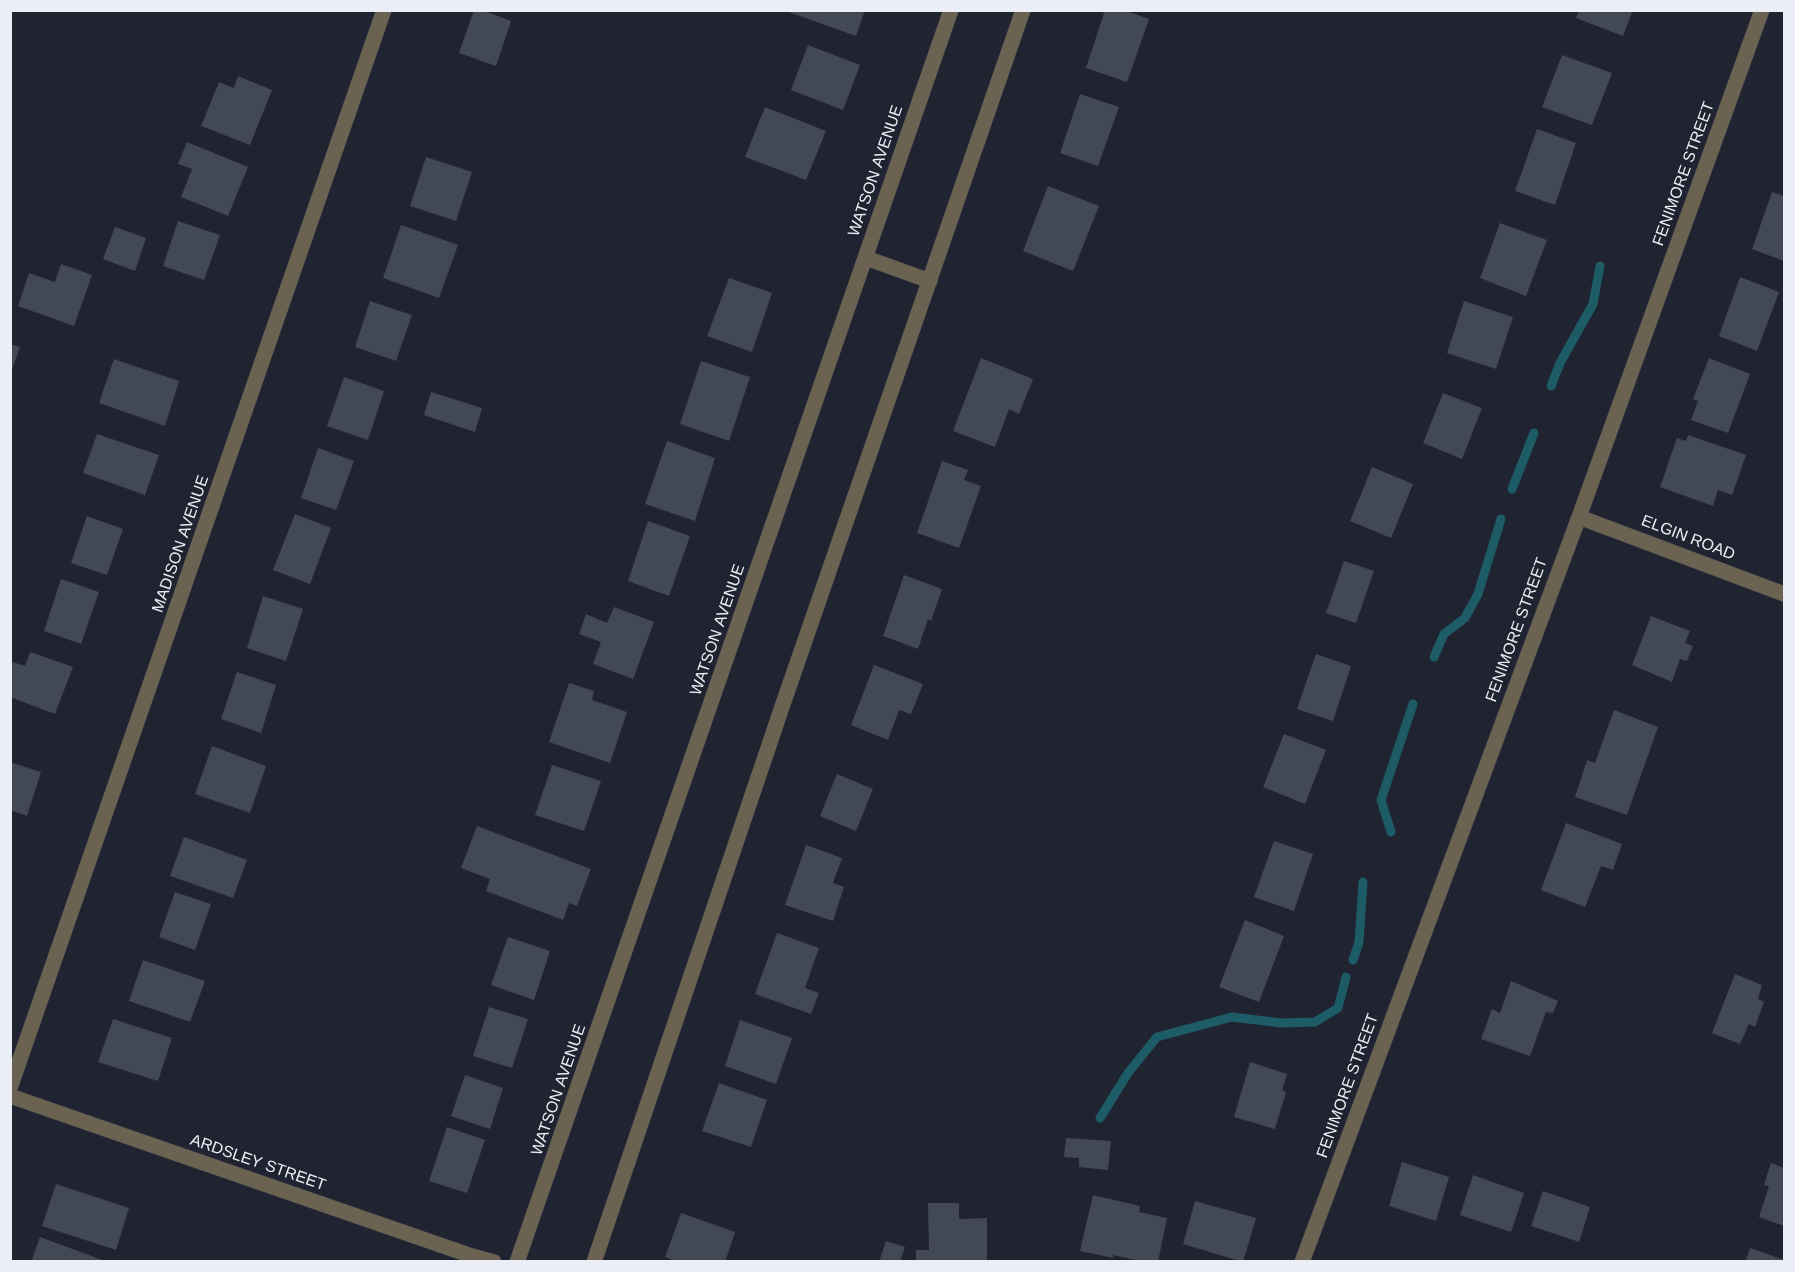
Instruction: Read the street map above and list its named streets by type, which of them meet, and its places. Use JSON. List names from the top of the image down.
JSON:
{
  "streets": {
    "street": [
      "WATSON AVENUE",
      "FENIMORE STREET",
      "ELGIN ROAD",
      "MADISON AVENUE",
      "ARDSLEY STREET"
    ]
  },
  "crossings": [
    ["FENIMORE STREET", "ELGIN ROAD"]
  ]
}
